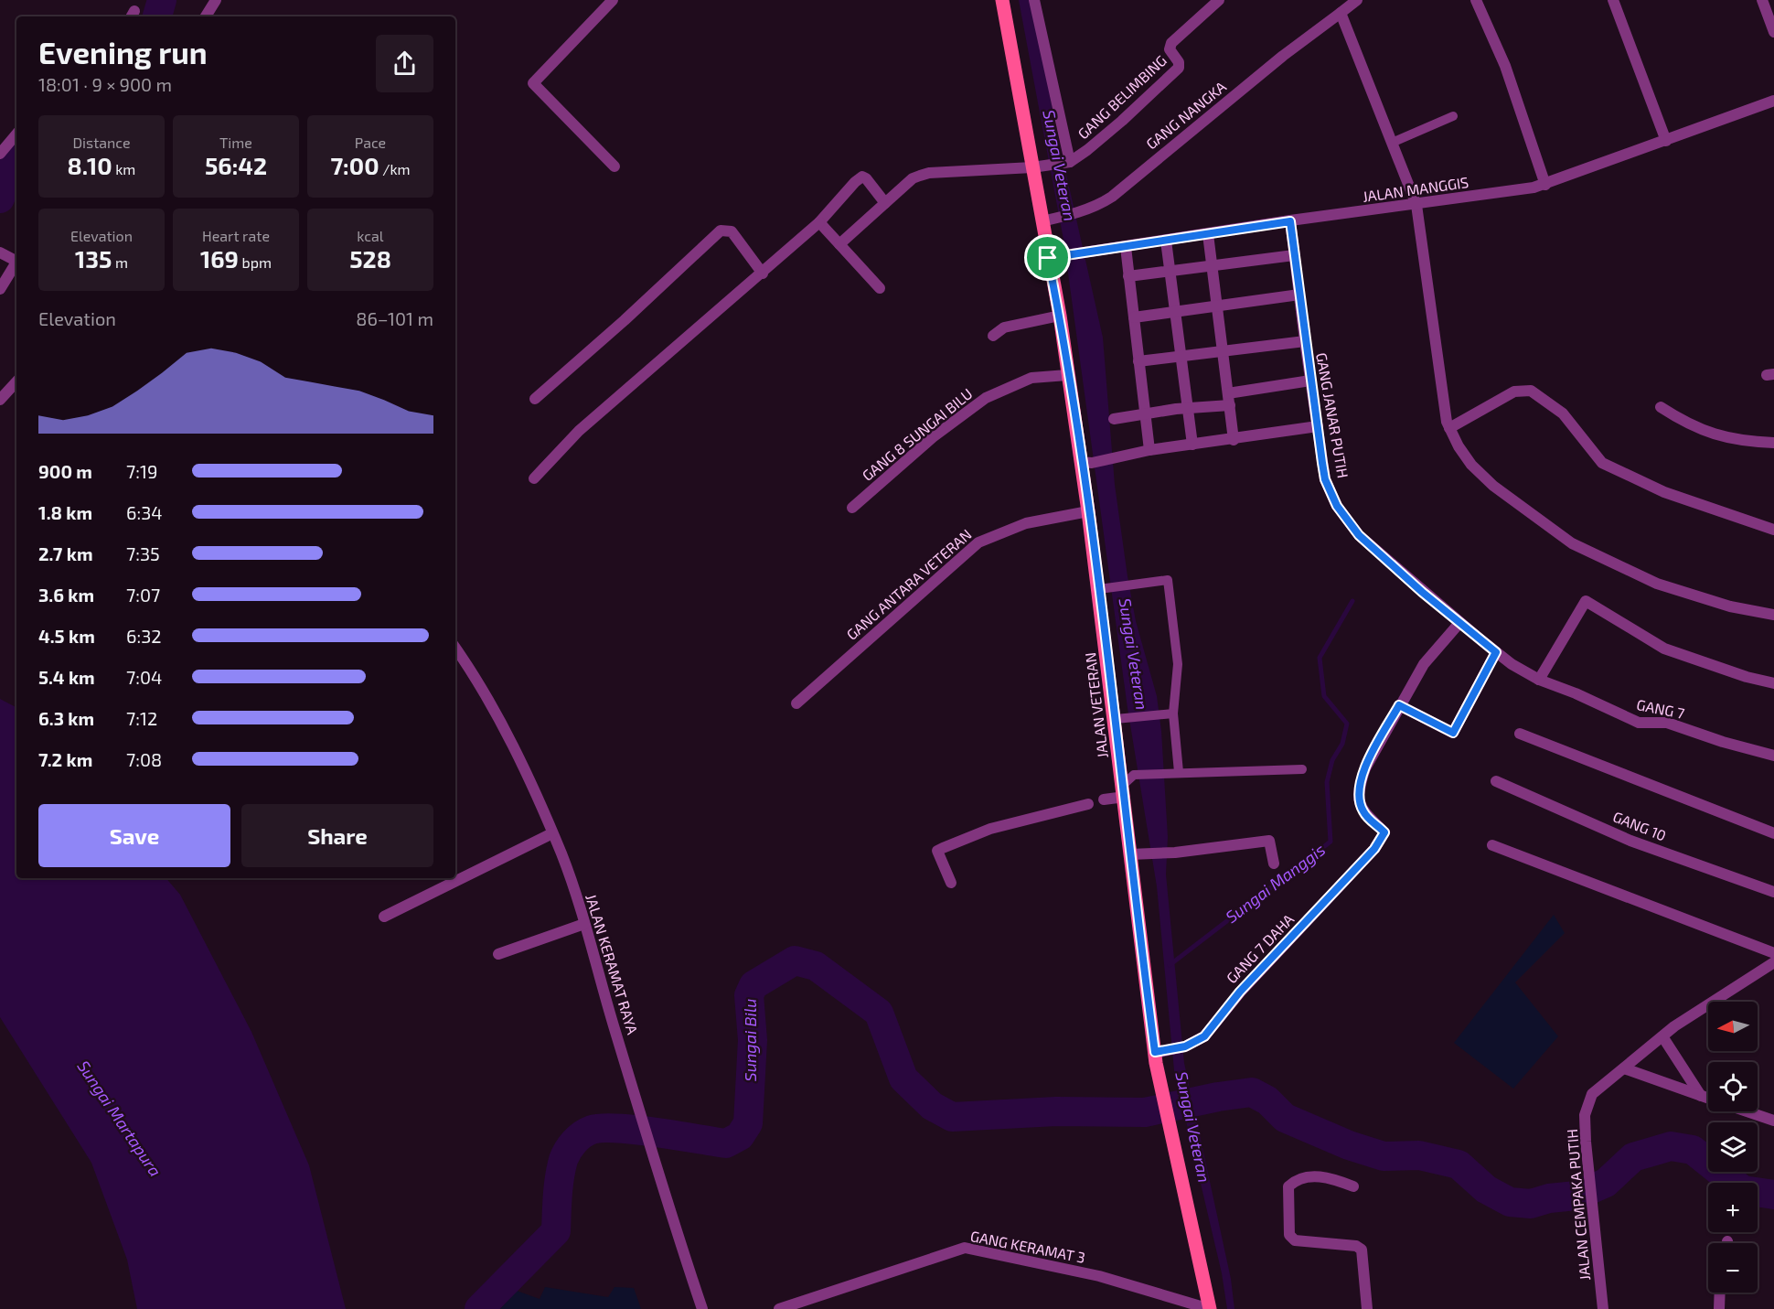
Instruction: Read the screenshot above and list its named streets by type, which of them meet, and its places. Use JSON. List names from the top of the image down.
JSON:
{
  "streets": {
    "main road": ["JALAN VETERAN"],
    "street": [
      "GANG BELIMBING",
      "GANG NANGKA",
      "JALAN MANGGIS",
      "GANG JANAR PUTIH",
      "GANG 8 SUNGAI BILU",
      "GANG ANTARA VETERAN",
      "GANG 7",
      "GANG 10",
      "GANG 7 DAHA",
      "JALAN KERAMAT RAYA",
      "JALAN CEMPAKA PUTIH",
      "GANG KERAMAT 3"
    ]
  },
  "crossings": [
    ["GANG BELIMBING", "JALAN VETERAN"],
    ["GANG NANGKA", "JALAN VETERAN"],
    ["JALAN MANGGIS", "GANG JANAR PUTIH"],
    ["JALAN MANGGIS", "JALAN VETERAN"],
    ["GANG JANAR PUTIH", "GANG 7"],
    ["GANG 8 SUNGAI BILU", "JALAN VETERAN"],
    ["GANG ANTARA VETERAN", "JALAN VETERAN"],
    ["JALAN VETERAN", "GANG 7 DAHA"],
    ["JALAN VETERAN", "GANG KERAMAT 3"]
  ],
  "water": [
    "Sungai Veteran",
    "Sungai Manggis",
    "Sungai Bilu",
    "Sungai Martapura"
  ],
  "north": "left",
  "page": {
    "heading": ["Evening run", "18:01 · 9 × 900 m"],
    "stats": [
      ["Distance", "8.10 km"],
      ["Time", "56:42"],
      ["Pace", "7:00 /km"],
      ["Elevation", "135 m"],
      ["Heart rate", "169 bpm"],
      ["kcal", "528"]
    ],
    "chart": ["Elevation", "86–101 m"],
    "list": [
      {
        "name": "900 m",
        "note": "7:19"
      },
      {
        "name": "1.8 km",
        "note": "6:34"
      },
      {
        "name": "2.7 km",
        "note": "7:35"
      },
      {
        "name": "3.6 km",
        "note": "7:07"
      },
      {
        "name": "4.5 km",
        "note": "6:32"
      },
      {
        "name": "5.4 km",
        "note": "7:04"
      },
      {
        "name": "6.3 km",
        "note": "7:12"
      },
      {
        "name": "7.2 km",
        "note": "7:08"
      }
    ],
    "buttons": ["Save", "Share"],
    "map_buttons": ["+", "−"]
  }
}
